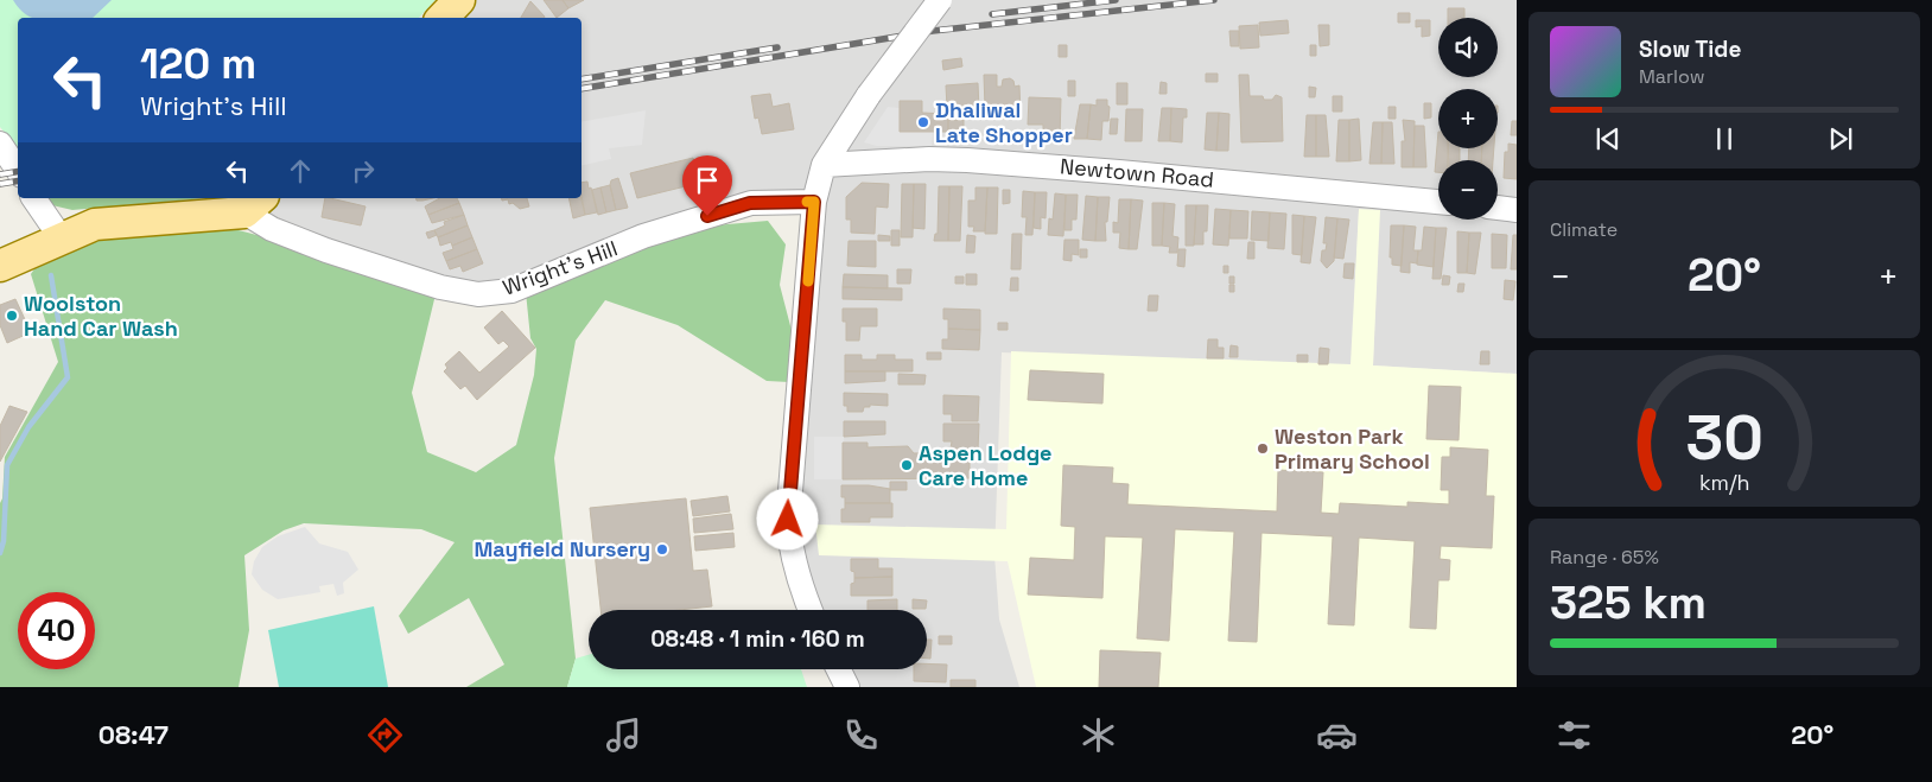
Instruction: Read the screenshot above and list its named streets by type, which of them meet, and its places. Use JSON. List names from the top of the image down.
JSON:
{
  "streets": {
    "street": ["Newtown Road", "Wright's Hill"]
  },
  "places": [
    "Dhaliwal Late Shopper",
    "Woolston Hand Car Wash",
    "Weston Park Primary School",
    "Aspen Lodge Care Home",
    "Mayfield Nursery"
  ],
  "page": {
    "map_buttons": ["+", "−"],
    "turn": ["120 m", "Wright's Hill"],
    "song": ["Slow Tide", "Marlow"],
    "tile": [
      "Climate",
      ["Range · 65%", "325 km"]
    ],
    "heat": ["−", "20°", "+"],
    "limit": "40",
    "trip": "08:48 · 1 min · 160 m",
    "tabs": ["08:47", "20°"],
    "gauge": ["30", "km/h"]
  }
}
